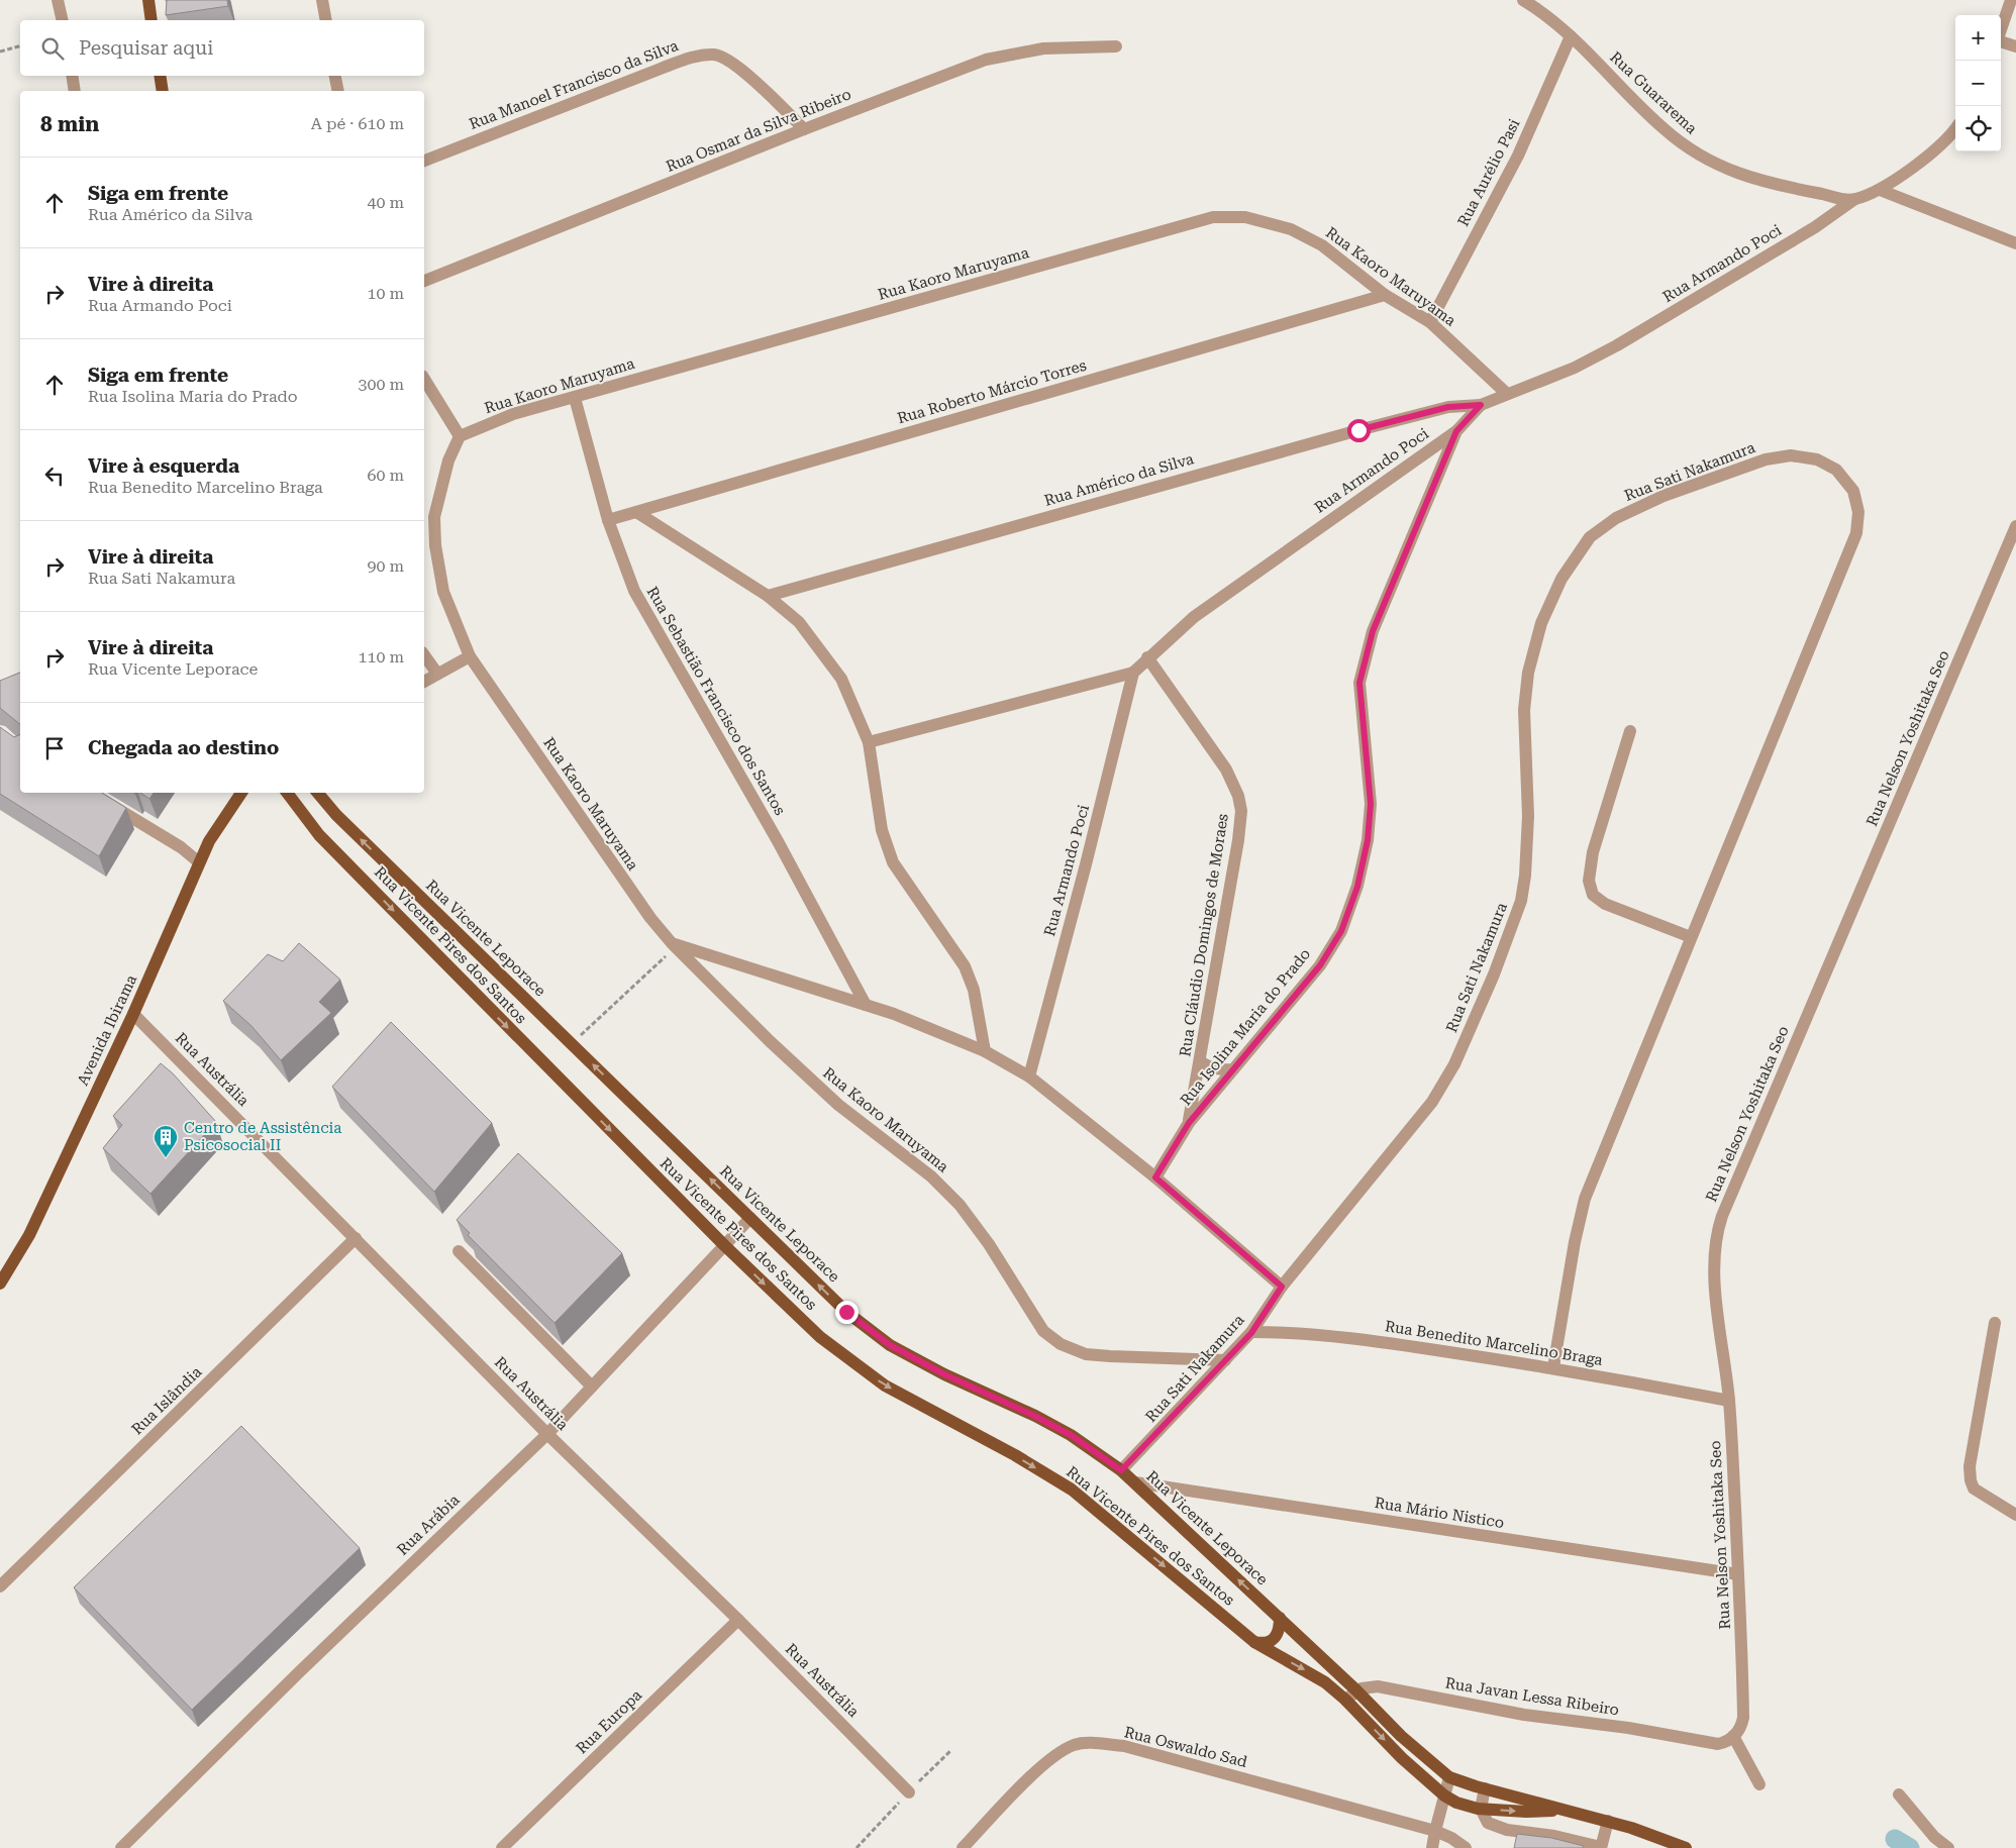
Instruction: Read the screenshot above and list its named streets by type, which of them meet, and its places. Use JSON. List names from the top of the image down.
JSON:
{
  "streets": {
    "main road": ["Rua Vicente Leporace", "Rua Vicente Pires dos Santos", "Avenida Ibirama"],
    "street": [
      "Rua Manoel Francisco da Silva",
      "Rua Guararema",
      "Rua Osmar da Silva Ribeiro",
      "Rua Aurélio Pasi",
      "Rua Armando Poci",
      "Rua Kaoro Maruyama",
      "Rua Roberto Márcio Torres",
      "Rua Sati Nakamura",
      "Rua Américo da Silva",
      "Rua Sebastião Francisco dos Santos",
      "Rua Nelson Yoshitaka Seo",
      "Rua Cláudio Domingos de Moraes",
      "Rua Isolina Maria do Prado",
      "Rua Austrália",
      "Rua Benedito Marcelino Braga",
      "Rua Islândia",
      "Rua Mário Nistico",
      "Rua Arábia",
      "Rua Javan Lessa Ribeiro",
      "Rua Europa",
      "Rua Oswaldo Sad"
    ]
  },
  "crossings": [
    ["Rua Manoel Francisco da Silva", "Rua Osmar da Silva Ribeiro"],
    ["Rua Guararema", "Rua Aurélio Pasi"],
    ["Rua Guararema", "Rua Armando Poci"],
    ["Rua Aurélio Pasi", "Rua Kaoro Maruyama"],
    ["Rua Armando Poci", "Rua Kaoro Maruyama"],
    ["Rua Armando Poci", "Rua Américo da Silva"],
    ["Rua Armando Poci", "Rua Cláudio Domingos de Moraes"],
    ["Rua Armando Poci", "Rua Isolina Maria do Prado"],
    ["Rua Kaoro Maruyama", "Rua Roberto Márcio Torres"],
    ["Rua Kaoro Maruyama", "Rua Sati Nakamura"],
    ["Rua Kaoro Maruyama", "Rua Sebastião Francisco dos Santos"],
    ["Rua Roberto Márcio Torres", "Rua Sebastião Francisco dos Santos"],
    ["Rua Sati Nakamura", "Rua Vicente Leporace"],
    ["Rua Sati Nakamura", "Rua Benedito Marcelino Braga"],
    ["Rua Nelson Yoshitaka Seo", "Rua Benedito Marcelino Braga"],
    ["Rua Nelson Yoshitaka Seo", "Rua Mário Nistico"],
    ["Rua Nelson Yoshitaka Seo", "Rua Javan Lessa Ribeiro"],
    ["Rua Cláudio Domingos de Moraes", "Rua Isolina Maria do Prado"],
    ["Rua Vicente Leporace", "Rua Mário Nistico"],
    ["Rua Vicente Leporace", "Rua Arábia"],
    ["Rua Vicente Leporace", "Rua Javan Lessa Ribeiro"],
    ["Rua Vicente Pires dos Santos", "Rua Arábia"],
    ["Avenida Ibirama", "Rua Austrália"],
    ["Rua Austrália", "Rua Islândia"],
    ["Rua Austrália", "Rua Arábia"],
    ["Rua Austrália", "Rua Europa"]
  ],
  "one_way": ["Rua Vicente Leporace", "Rua Vicente Pires dos Santos"],
  "places": {
    "building": ["Centro de Assistência Psicosocial II"]
  },
  "page": {
    "map_buttons": ["+", "−"],
    "search": "Pesquisar aqui",
    "heading": ["8 min", "A pé · 610 m"],
    "list": [
      ["Siga em frente", "Rua Américo da Silva", "40 m"],
      ["Vire à direita", "Rua Armando Poci", "10 m"],
      ["Siga em frente", "Rua Isolina Maria do Prado", "300 m"],
      ["Vire à esquerda", "Rua Benedito Marcelino Braga", "60 m"],
      ["Vire à direita", "Rua Sati Nakamura", "90 m"],
      ["Vire à direita", "Rua Vicente Leporace", "110 m"],
      "Chegada ao destino"
    ]
  }
}
